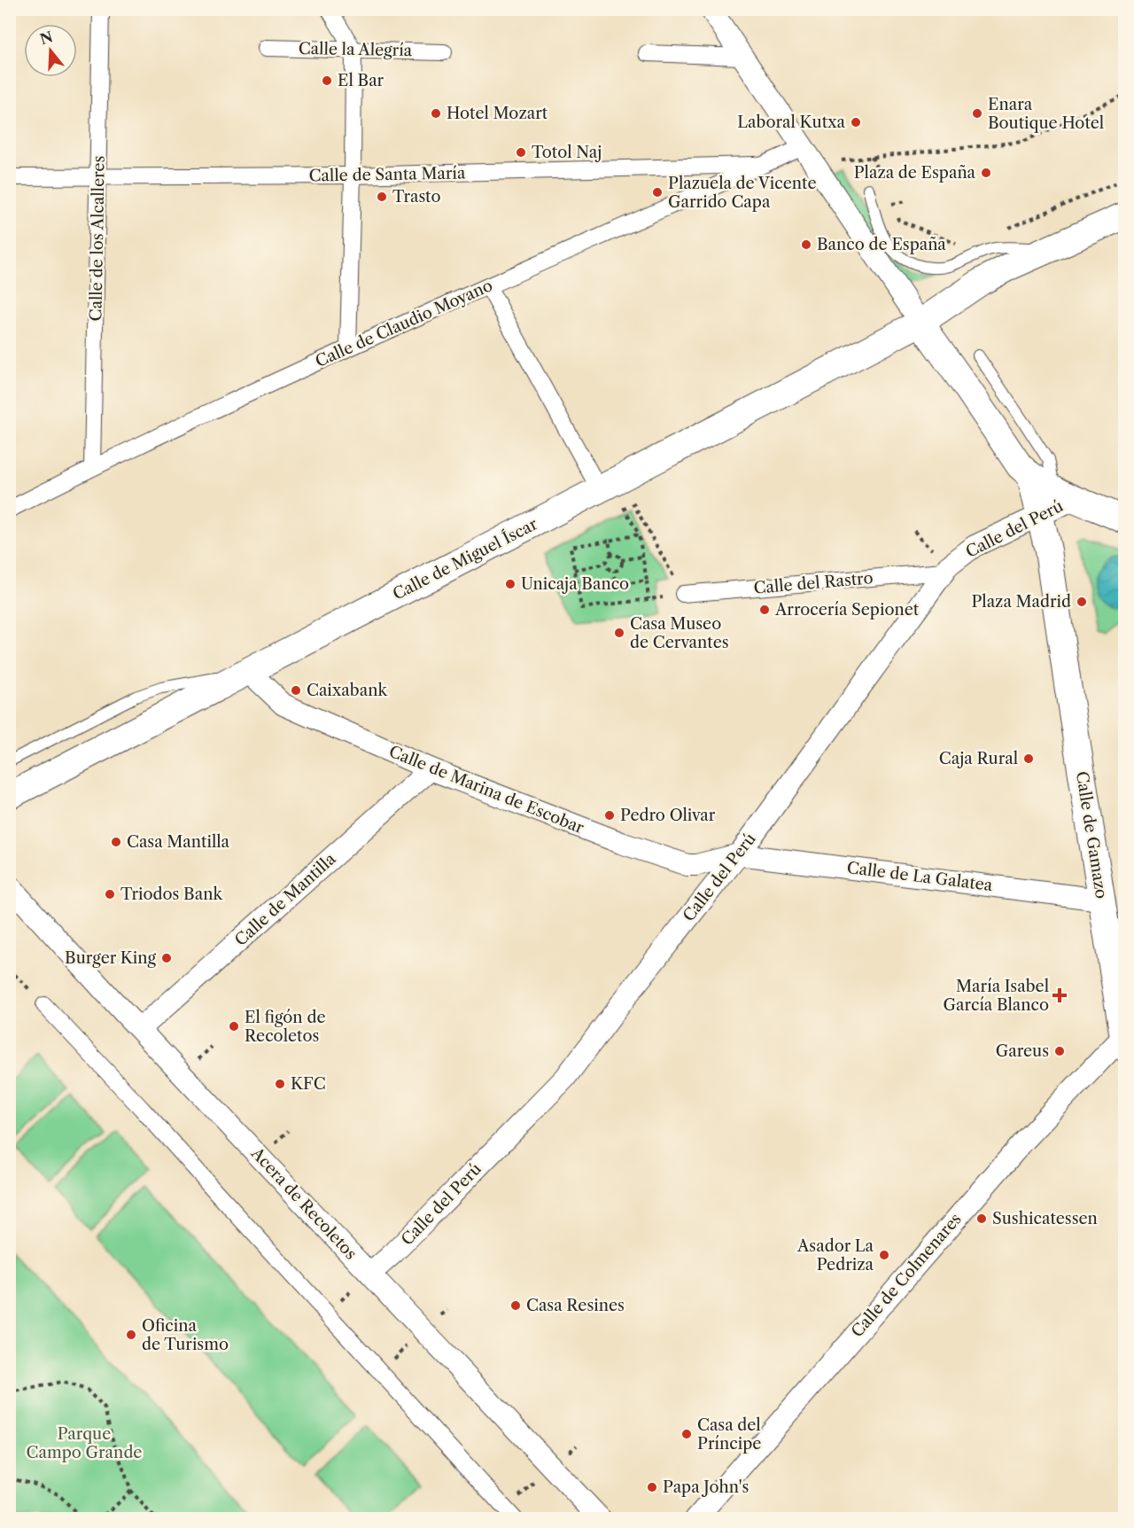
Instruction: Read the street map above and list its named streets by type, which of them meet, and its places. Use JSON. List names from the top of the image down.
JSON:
{
  "streets": {
    "street": [
      "Calle la Alegría",
      "Calle de Santa María",
      "Calle de los Alcalleres",
      "Calle de Claudio Moyano",
      "Calle del Perú",
      "Calle de Miguel Íscar",
      "Calle del Rastro",
      "Calle de Marina de Escobar",
      "Calle de Gamazo",
      "Calle de La Galatea",
      "Calle de Mantilla",
      "Acera de Recoletos",
      "Calle de Colmenares"
    ]
  },
  "crossings": [
    ["Calle de Santa María", "Calle de los Alcalleres"],
    ["Calle de Santa María", "Calle de Claudio Moyano"],
    ["Calle de los Alcalleres", "Calle de Claudio Moyano"],
    ["Calle del Perú", "Calle del Rastro"],
    ["Calle del Perú", "Calle de Marina de Escobar"],
    ["Calle del Perú", "Calle de Gamazo"],
    ["Calle del Perú", "Calle de La Galatea"],
    ["Calle del Perú", "Acera de Recoletos"],
    ["Calle de Miguel Íscar", "Calle de Marina de Escobar"],
    ["Calle de Marina de Escobar", "Calle de La Galatea"],
    ["Calle de Marina de Escobar", "Calle de Mantilla"],
    ["Calle de Gamazo", "Calle de La Galatea"],
    ["Calle de Gamazo", "Calle de Colmenares"],
    ["Calle de Mantilla", "Acera de Recoletos"]
  ],
  "parks": ["Parque Campo Grande"],
  "places": {
    "other": [
      "El Bar",
      "Hotel Mozart",
      "Enara Boutique Hotel",
      "Laboral Kutxa",
      "Totol Naj",
      "Plaza de España",
      "Plazuela de Vicente Garrido Capa",
      "Trasto",
      "Banco de España",
      "Unicaja Banco",
      "Plaza Madrid",
      "Arrocería Sepionet",
      "Casa Museo de Cervantes",
      "Caixabank",
      "Caja Rural",
      "Pedro Olivar",
      "Casa Mantilla",
      "Triodos Bank",
      "Burger King",
      "El figón de Recoletos",
      "Gareus",
      "KFC",
      "Sushicatessen",
      "Asador La Pedriza",
      "Casa Resines",
      "Oficina de Turismo",
      "Casa del Príncipe",
      "Papa John's"
    ],
    "health": ["María Isabel García Blanco"]
  },
  "north": "top"
}
